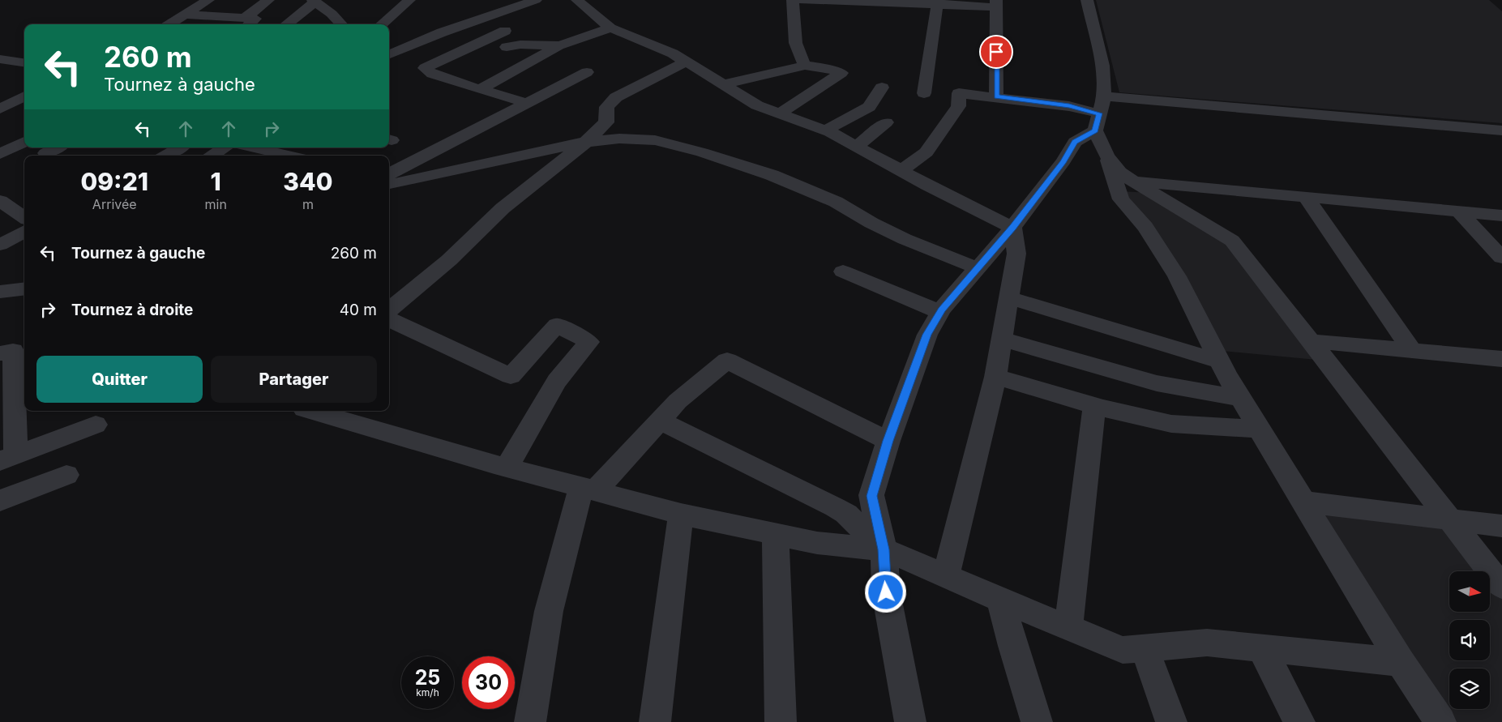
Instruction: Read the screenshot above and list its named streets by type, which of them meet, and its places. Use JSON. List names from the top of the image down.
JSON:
{
  "north": "right",
  "page": {
    "turn": ["260 m", "Tournez à gauche"],
    "eta": [
      "09:21",
      "Arrivée",
      "1",
      "min",
      "340",
      "m"
    ],
    "list": [
      {
        "name": "Tournez à gauche",
        "value": "260 m"
      },
      {
        "name": "Tournez à droite",
        "value": "40 m"
      }
    ],
    "buttons": ["Quitter", "Partager"],
    "speed": "25 km/h",
    "limit": "30"
  }
}
